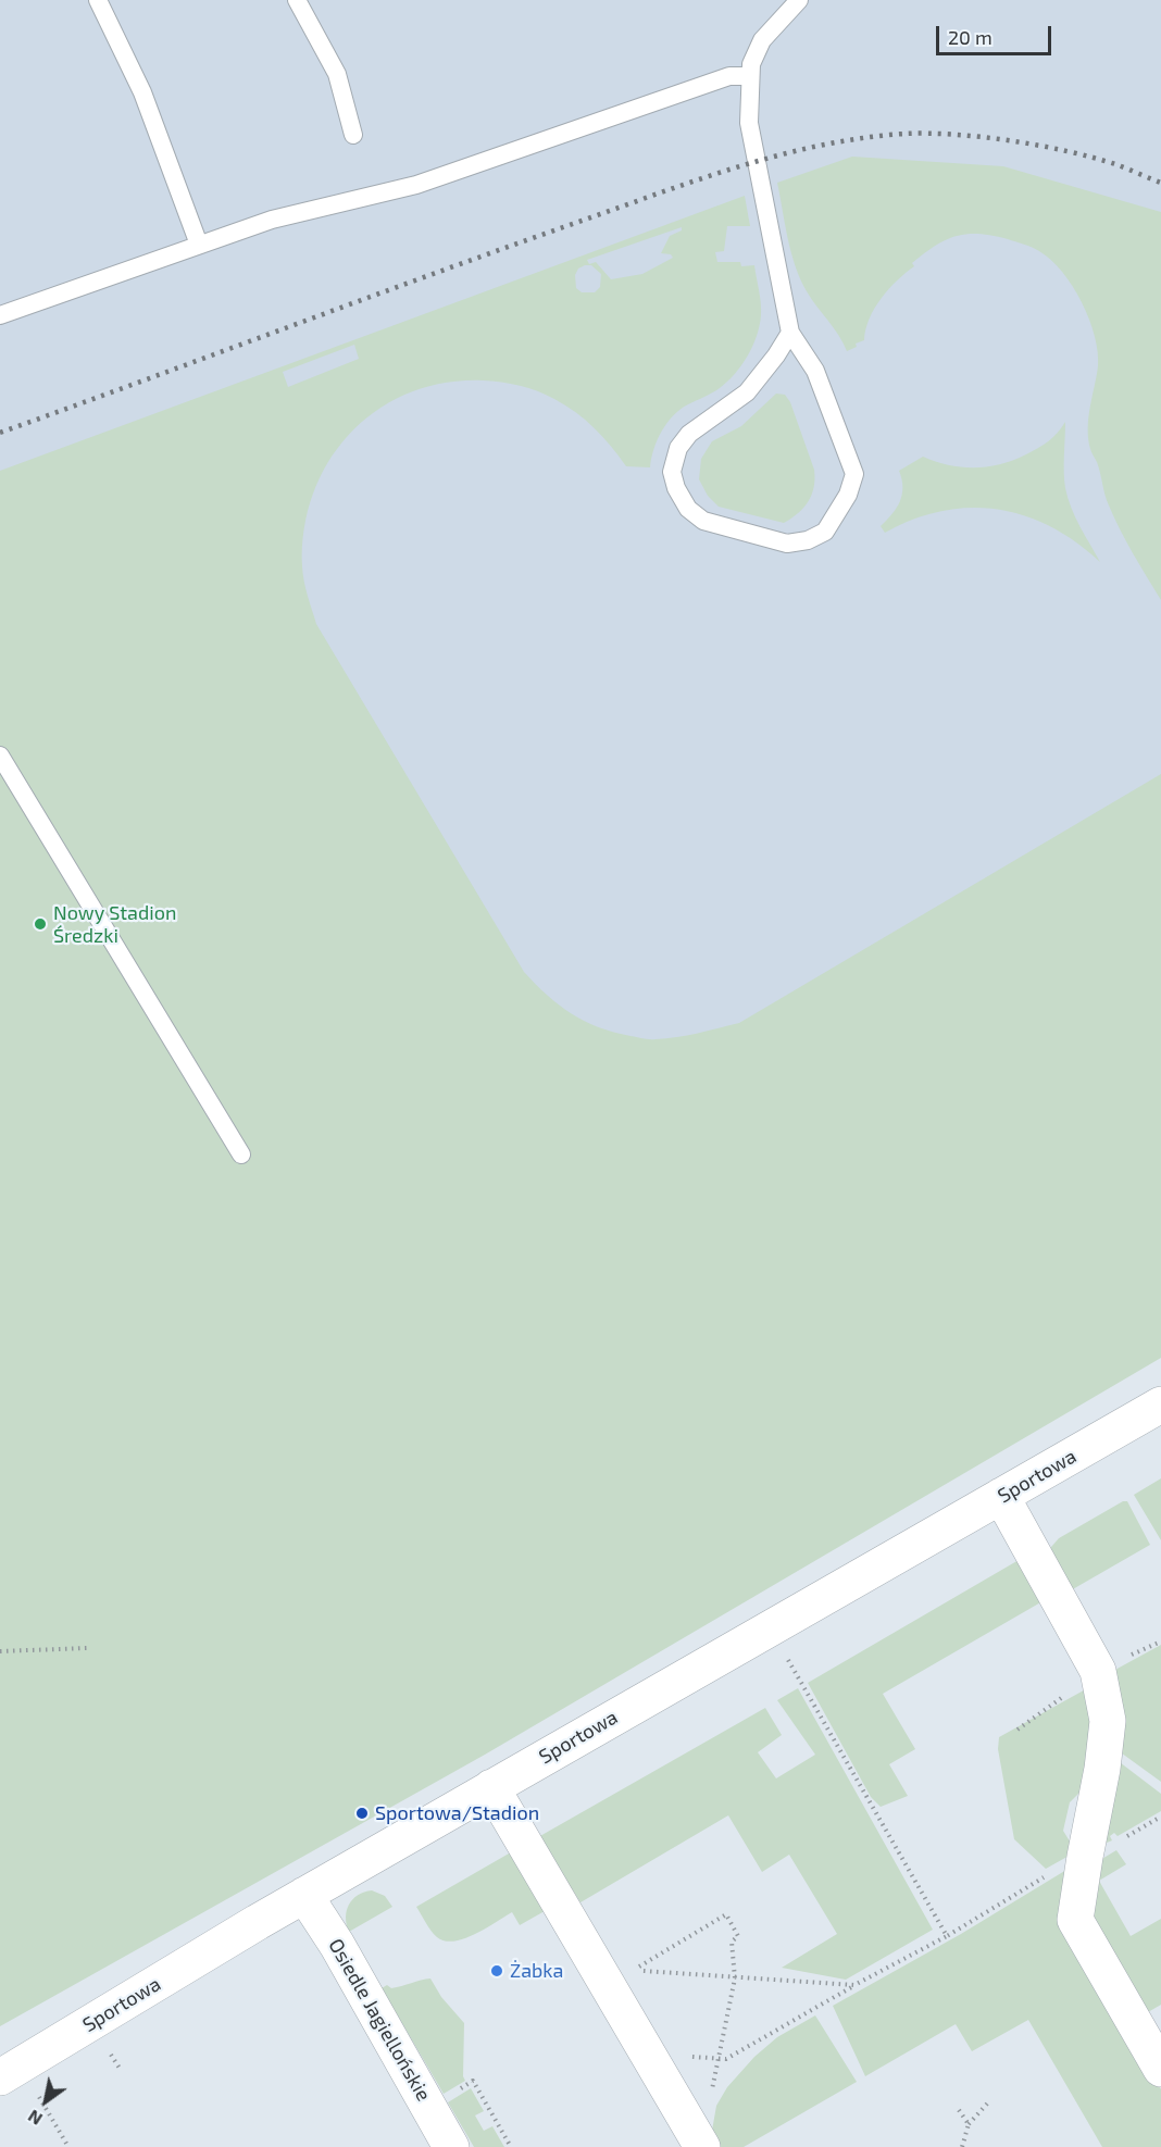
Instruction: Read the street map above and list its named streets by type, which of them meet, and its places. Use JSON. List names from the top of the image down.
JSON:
{
  "streets": {
    "street": ["Sportowa", "Osiedle Jagiellońskie"]
  },
  "crossings": [
    ["Sportowa", "Osiedle Jagiellońskie"]
  ],
  "places": ["Nowy Stadion Średzki", "Sportowa/Stadion", "Żabka"],
  "scale_bar": "20 m",
  "north": "bottom left"
}
